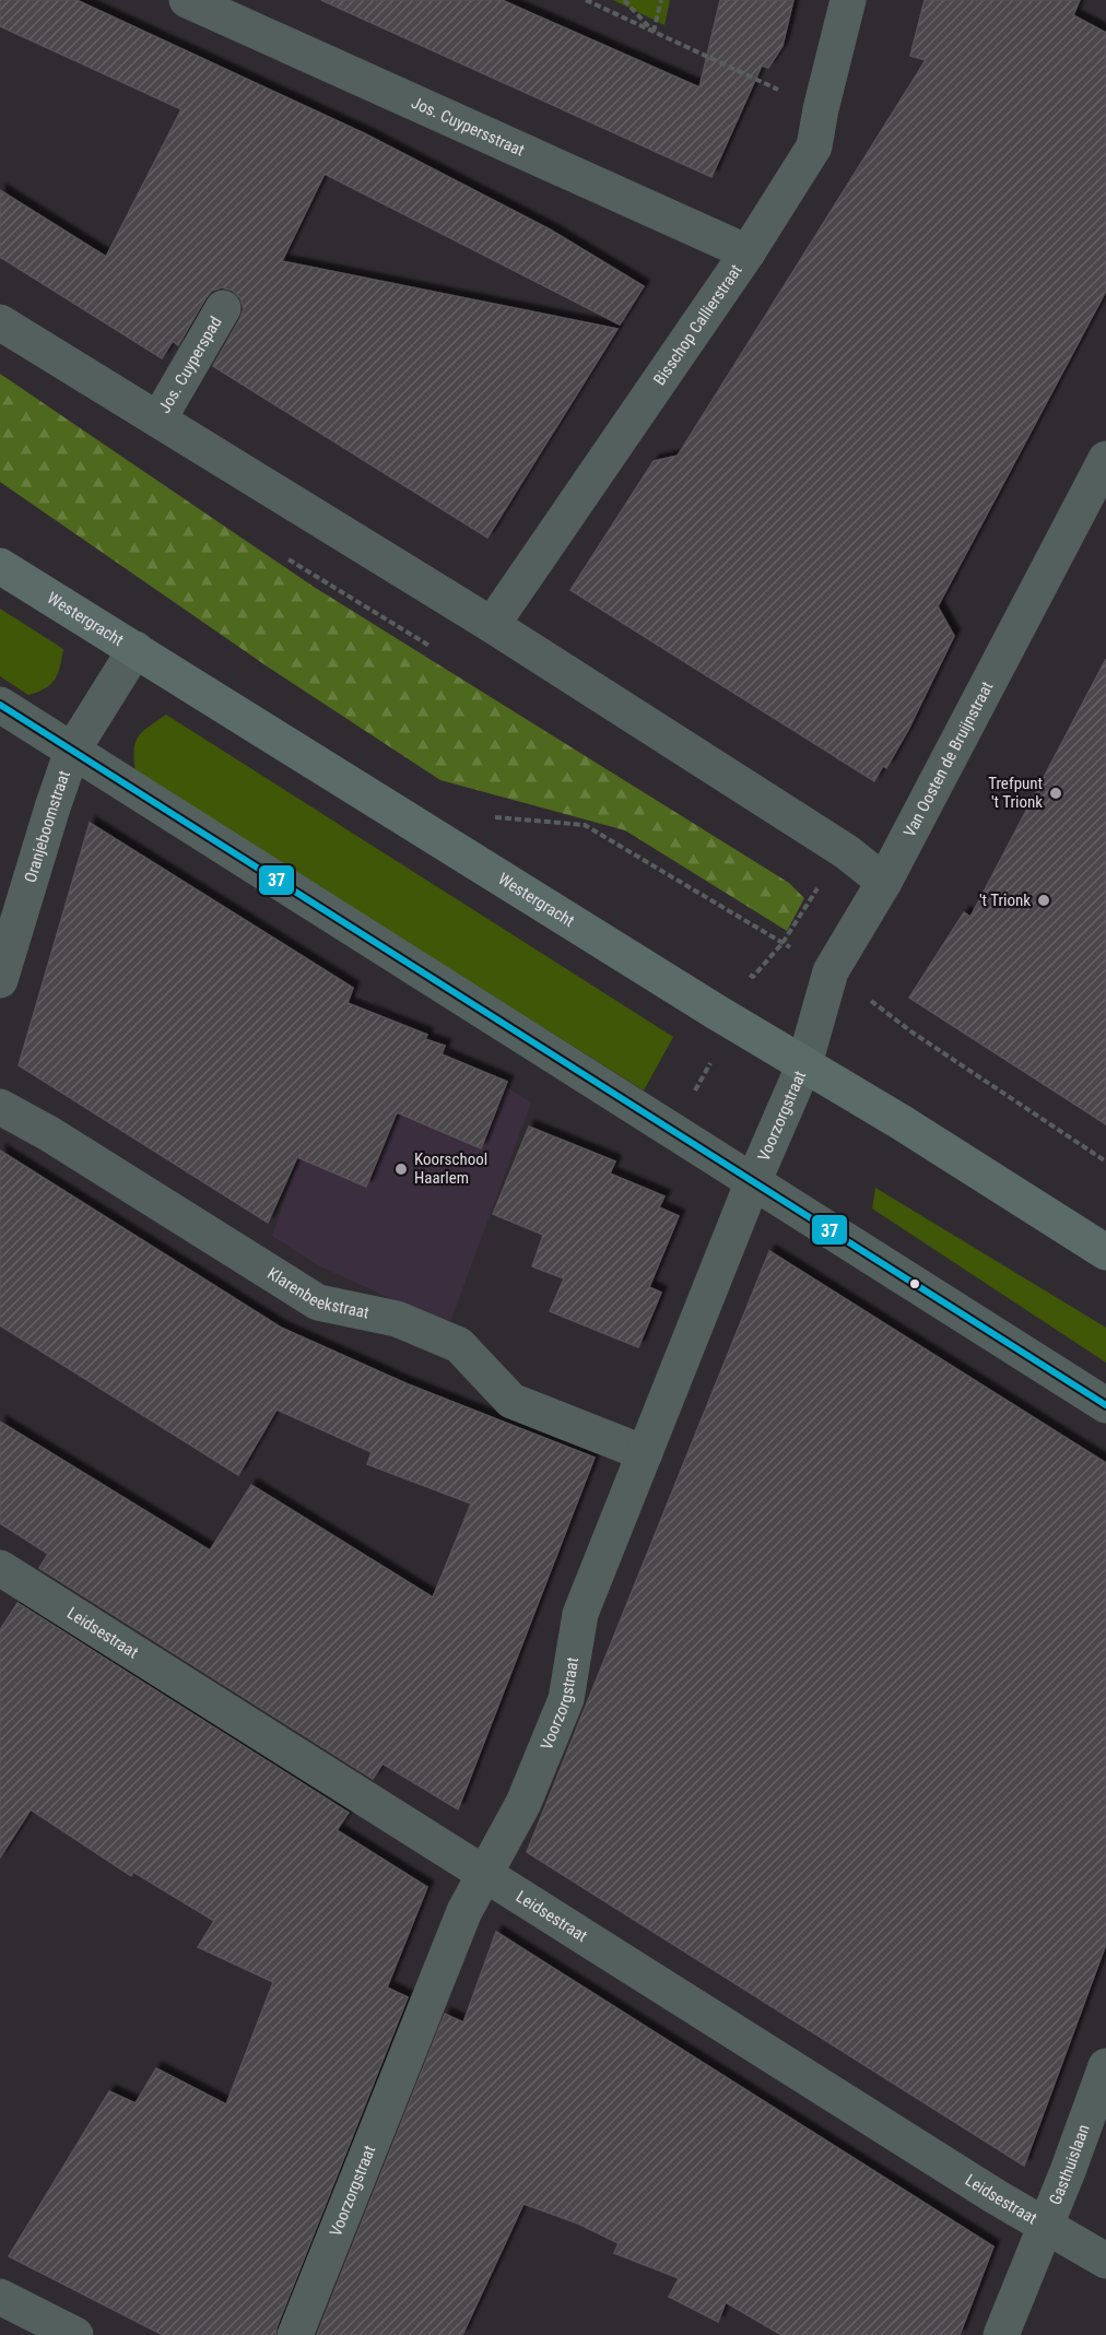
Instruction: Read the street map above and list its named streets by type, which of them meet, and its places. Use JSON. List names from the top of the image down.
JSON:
{
  "streets": {
    "street": [
      "Jos. Cuypersstraat",
      "Bisschop Callierstraat",
      "Jos. Cuyperspad",
      "Westergracht",
      "Van Oosten de Bruijnstraat",
      "Oranjeboomstraat",
      "Voorzorgstraat",
      "Klarenbeekstraat",
      "Leidsestraat",
      "Gasthuislaan"
    ]
  },
  "crossings": [
    ["Jos. Cuypersstraat", "Bisschop Callierstraat"],
    ["Westergracht", "Van Oosten de Bruijnstraat"],
    ["Westergracht", "Oranjeboomstraat"],
    ["Westergracht", "Voorzorgstraat"],
    ["Van Oosten de Bruijnstraat", "Voorzorgstraat"],
    ["Voorzorgstraat", "Klarenbeekstraat"],
    ["Voorzorgstraat", "Leidsestraat"],
    ["Leidsestraat", "Gasthuislaan"]
  ],
  "places": ["Trefpunt 't Trionk", "'t Trionk", "Koorschool Haarlem"],
  "lines": ["transit line 37"]
}
